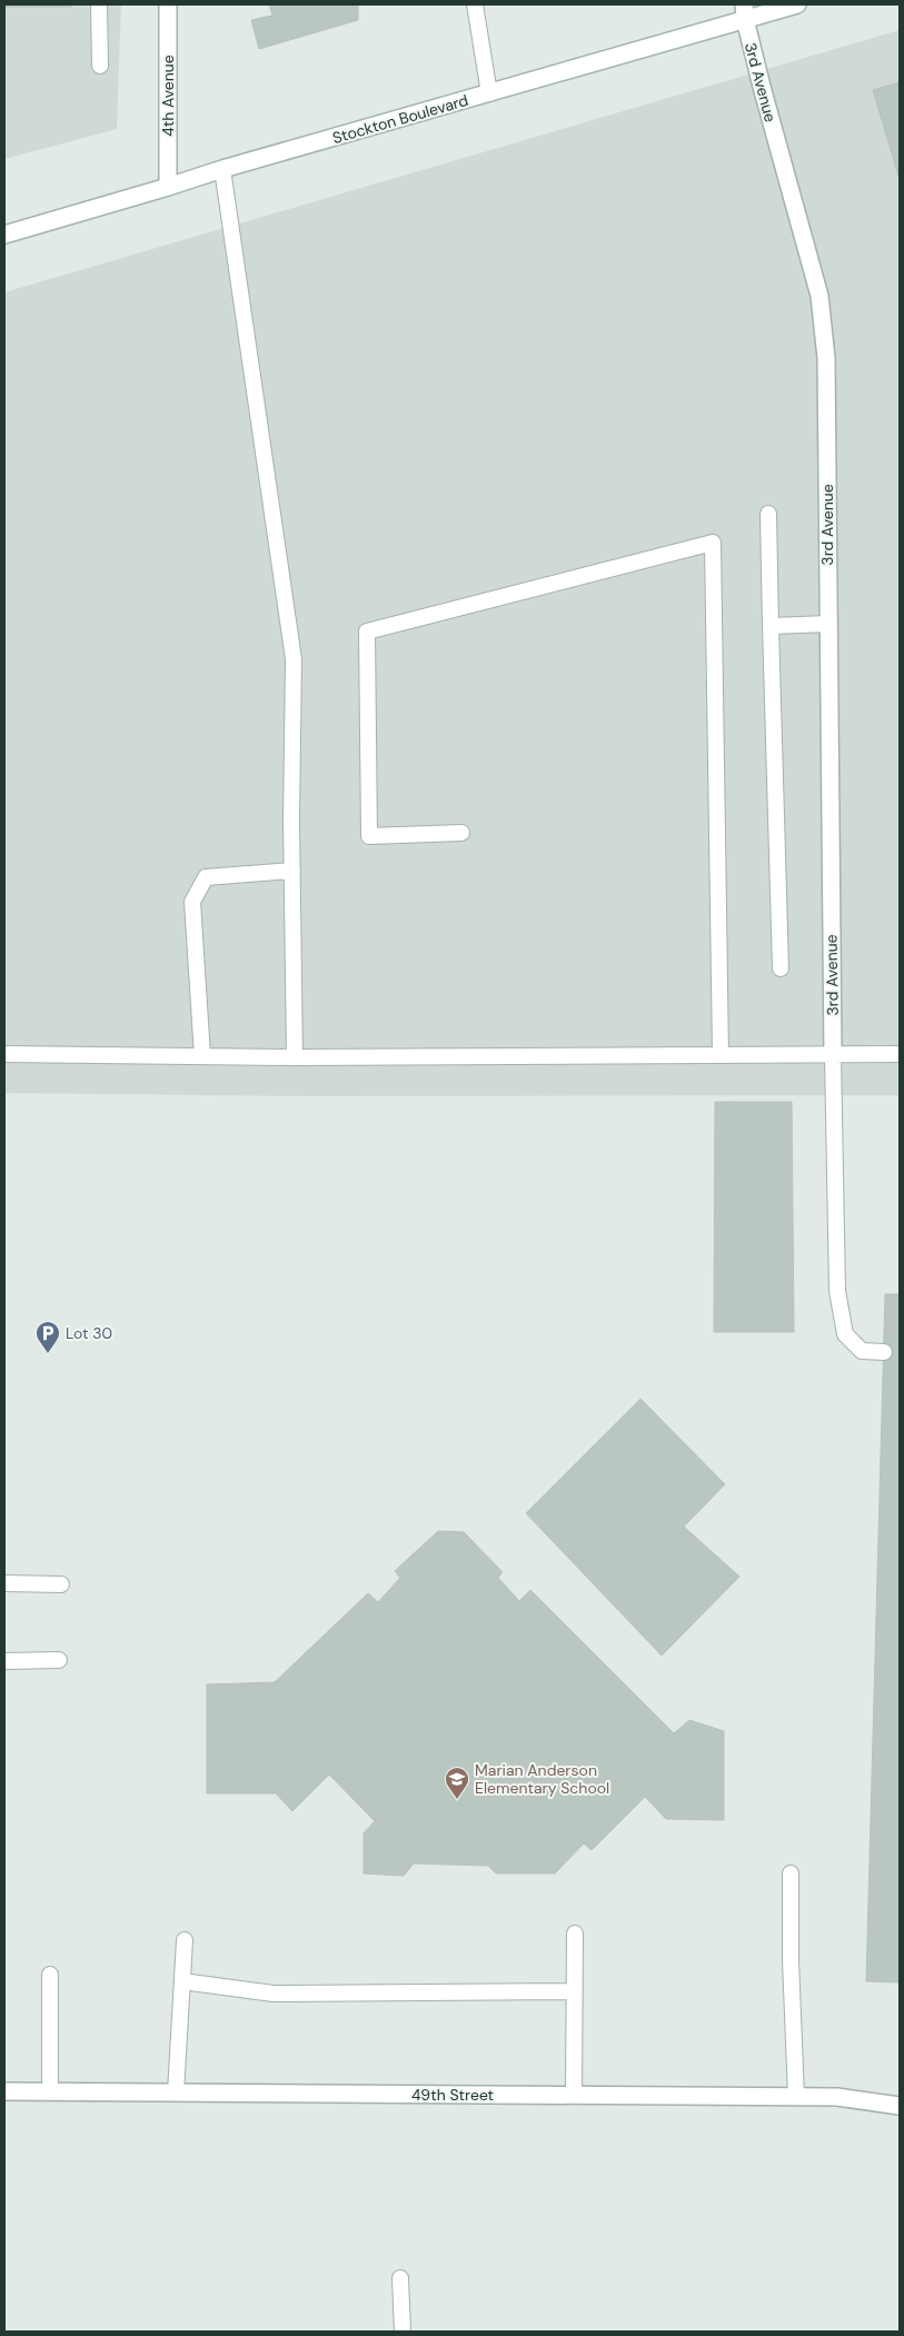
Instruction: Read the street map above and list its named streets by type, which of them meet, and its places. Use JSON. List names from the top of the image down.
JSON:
{
  "streets": {
    "street": [
      "3rd Avenue",
      "4th Avenue",
      "Stockton Boulevard",
      "49th Street"
    ]
  },
  "crossings": [
    ["3rd Avenue", "Stockton Boulevard"],
    ["4th Avenue", "Stockton Boulevard"]
  ],
  "places": {
    "parking": ["Lot 30"],
    "school or university": ["Marian Anderson Elementary School"]
  }
}
